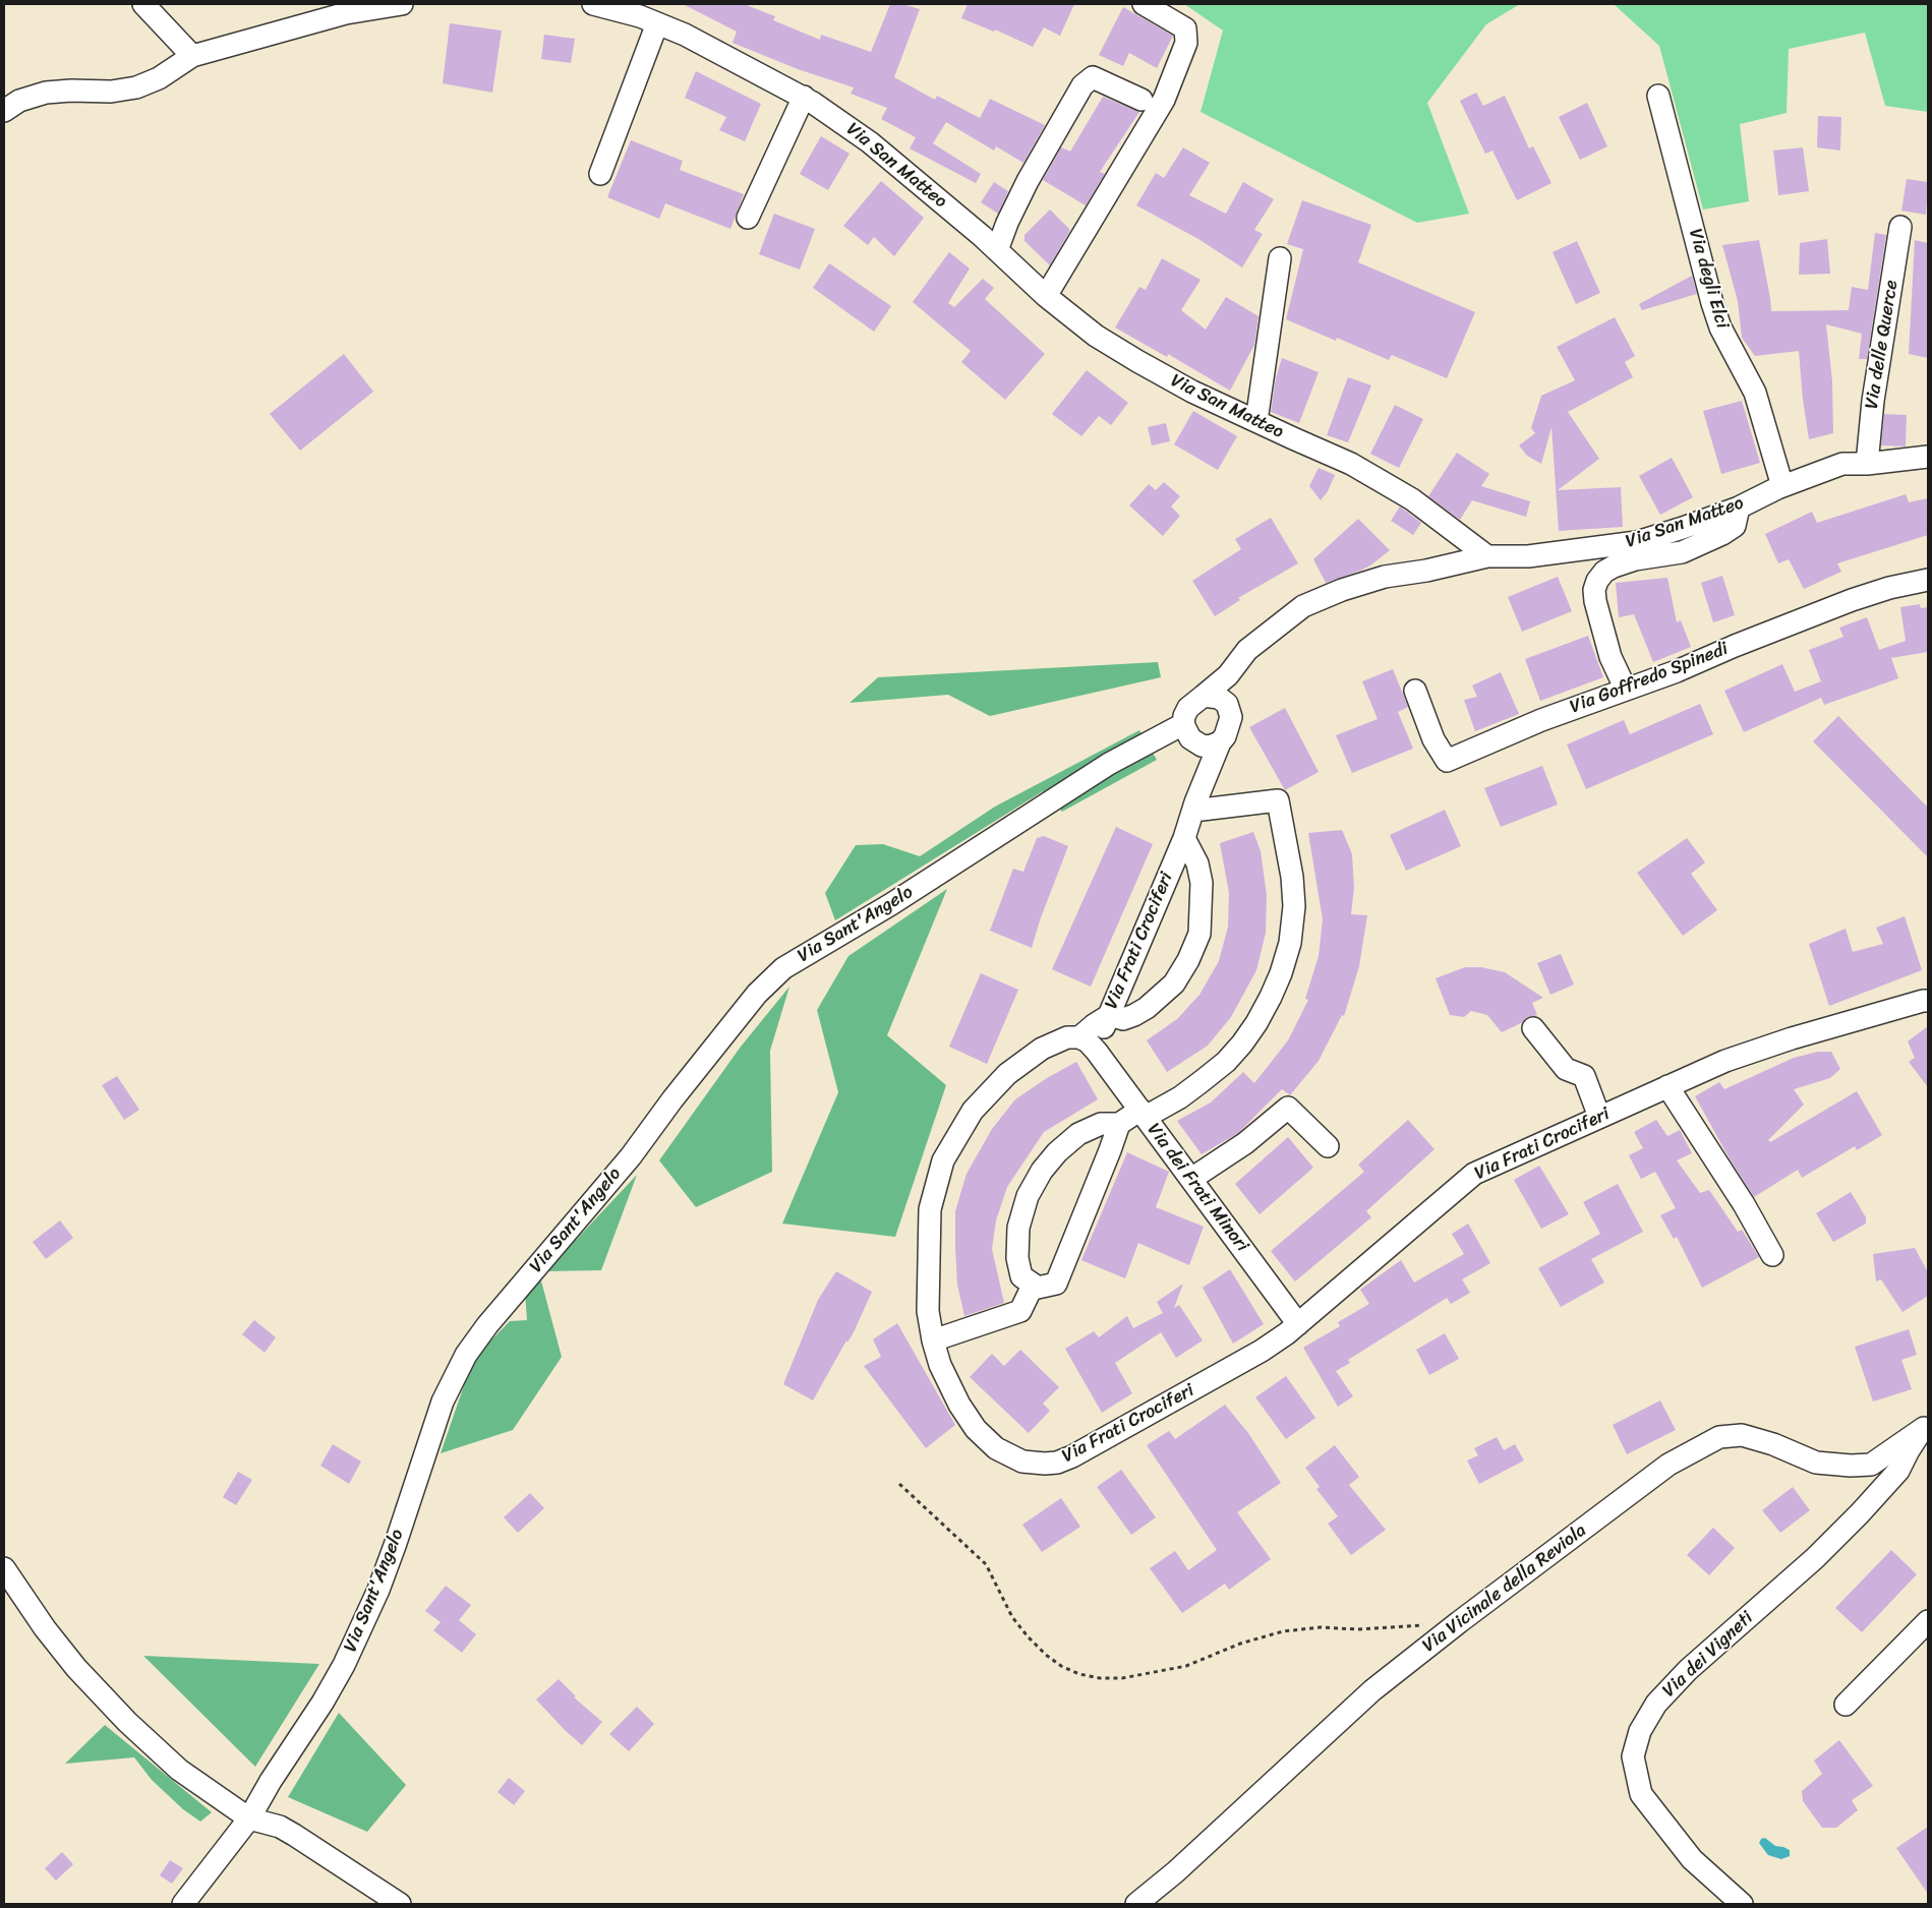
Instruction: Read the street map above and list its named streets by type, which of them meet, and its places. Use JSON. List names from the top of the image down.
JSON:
{
  "streets": {
    "street": [
      "Via San Matteo",
      "Via degli Elci",
      "Via delle Querce",
      "Via Goffredo Spinedi",
      "Via Sant'Angelo",
      "Via Frati Crociferi",
      "Via dei Frati Minori",
      "Via Vicinale della Reviola",
      "Via dei Vigneti"
    ]
  },
  "crossings": [
    ["Via San Matteo", "Via degli Elci"],
    ["Via San Matteo", "Via delle Querce"],
    ["Via Sant'Angelo", "Via Frati Crociferi"],
    ["Via Frati Crociferi", "Via dei Frati Minori"],
    ["Via Vicinale della Reviola", "Via dei Vigneti"]
  ]
}
